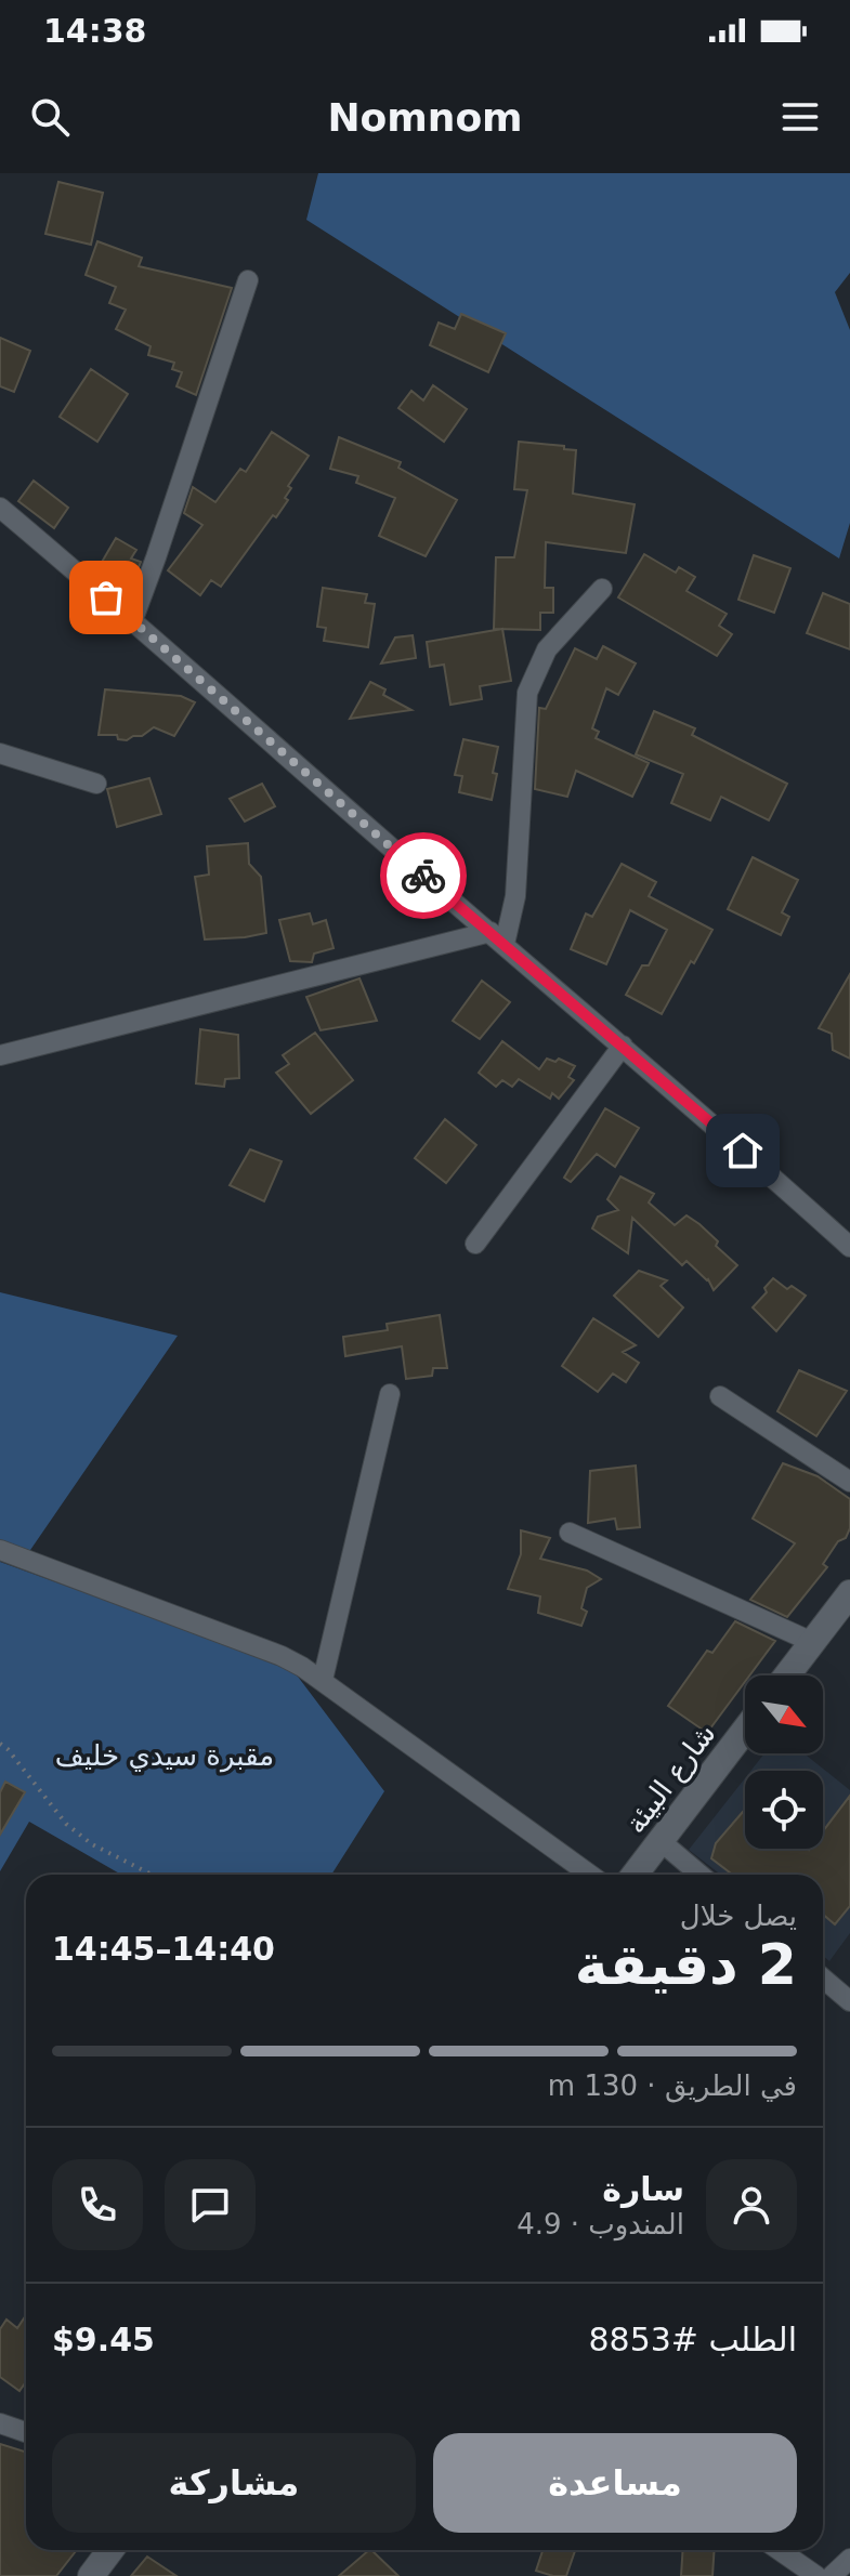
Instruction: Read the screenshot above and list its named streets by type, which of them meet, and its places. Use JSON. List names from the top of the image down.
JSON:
{
  "streets": {
    "street": ["شارع البيئة"]
  },
  "parks": ["مقبرة سيدي خليف"],
  "north": "bottom right",
  "page": {
    "status": "14:38",
    "header": "Nomnom",
    "heading": ["2 دقيقة", "يصل خلال", "14:40–14:45"],
    "panel": [
      "سارة",
      "المندوب · 4.9",
      "الطلب #8853",
      "$9.45"
    ],
    "bar": "في الطريق · 130 m",
    "buttons": ["مساعدة", "مشاركة"]
  }
}
